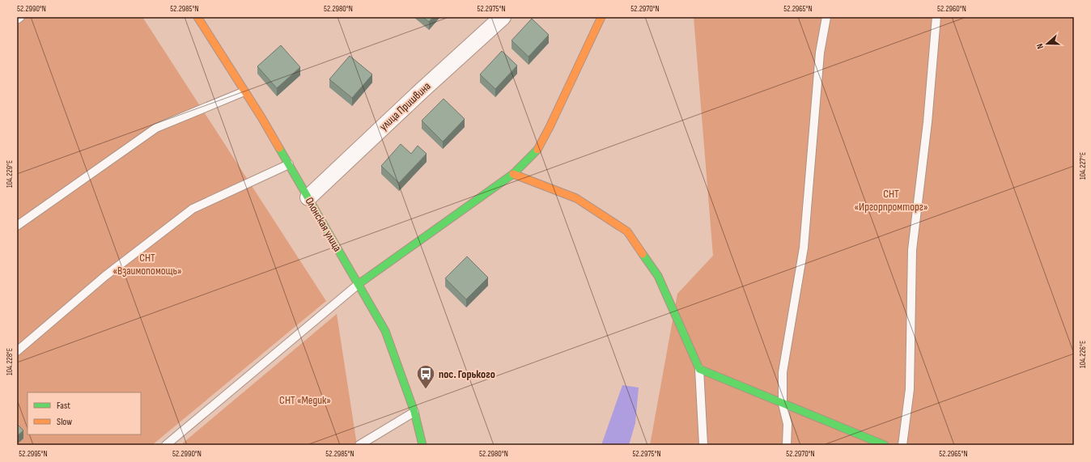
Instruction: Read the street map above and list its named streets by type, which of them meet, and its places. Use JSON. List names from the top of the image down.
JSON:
{
  "streets": {
    "street": ["улица Пришвина", "Олонская улица"]
  },
  "crossings": [
    ["улица Пришвина", "Олонская улица"]
  ],
  "parks": ["СНТ «Иргорпромторг»", "СНТ «Взаимопомощь»", "СНТ «Медик»"],
  "places": {
    "bus stop": ["пос. Горького"]
  },
  "legend": ["Fast", "Slow"],
  "north": "left",
  "coordinates": [
    "52.2990°N",
    "52.2985°N",
    "52.2980°N",
    "52.2975°N",
    "52.2970°N",
    "52.2965°N",
    "52.2960°N",
    "104.227°E",
    "104.229°E",
    "104.226°E",
    "104.228°E",
    "52.2995°N"
  ]
}
